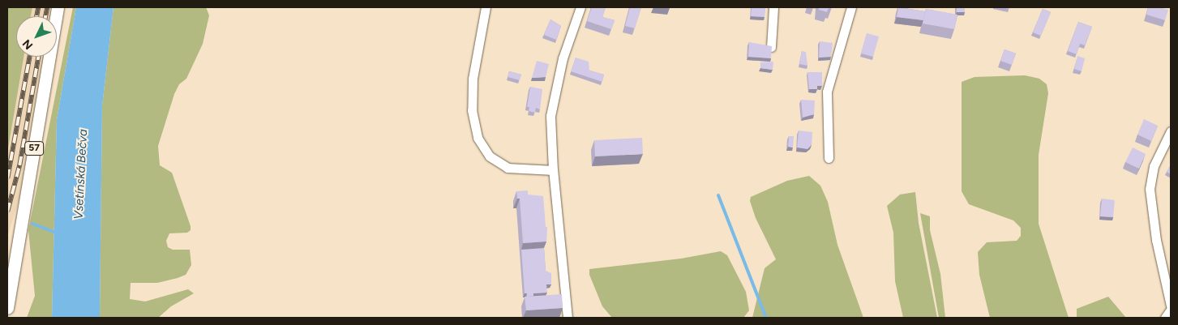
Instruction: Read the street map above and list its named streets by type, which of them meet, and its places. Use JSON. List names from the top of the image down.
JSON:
{
  "streets": {
    "main road": ["57"]
  },
  "water": ["Vsetínská Bečva"],
  "north": "bottom left"
}
